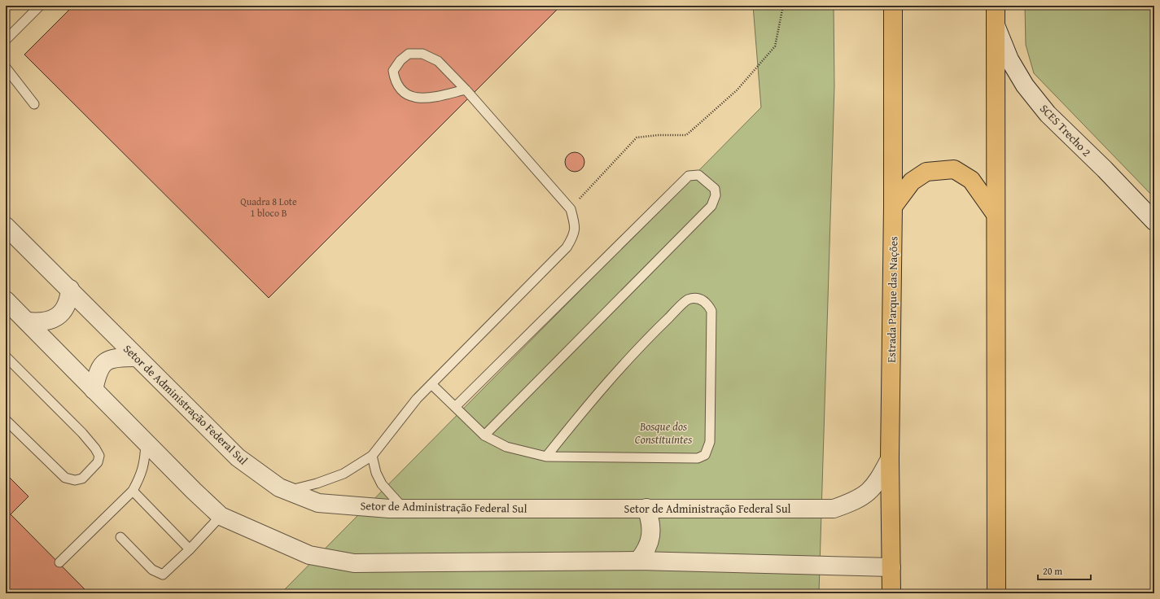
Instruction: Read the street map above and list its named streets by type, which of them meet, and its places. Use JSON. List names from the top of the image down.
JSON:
{
  "streets": {
    "highway": ["Estrada Parque das Nações"],
    "street": ["SCES Trecho 2", "Setor de Administração Federal Sul"]
  },
  "crossings": [
    ["Estrada Parque das Nações", "Setor de Administração Federal Sul"]
  ],
  "parks": ["Bosque dos Constituintes"],
  "house_numbers": ["Quadra 8 Lote 1 bloco B"],
  "scale_bar": "20 m"
}
